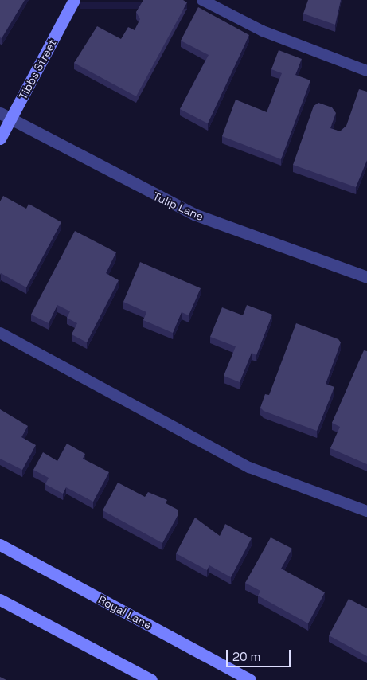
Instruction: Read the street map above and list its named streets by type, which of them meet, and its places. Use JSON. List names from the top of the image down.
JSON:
{
  "streets": {
    "main road": ["Tibbs Street", "Royal Lane"],
    "street": ["Tulip Lane"]
  },
  "crossings": [
    ["Tibbs Street", "Tulip Lane"]
  ],
  "scale_bar": "20 m"
}
